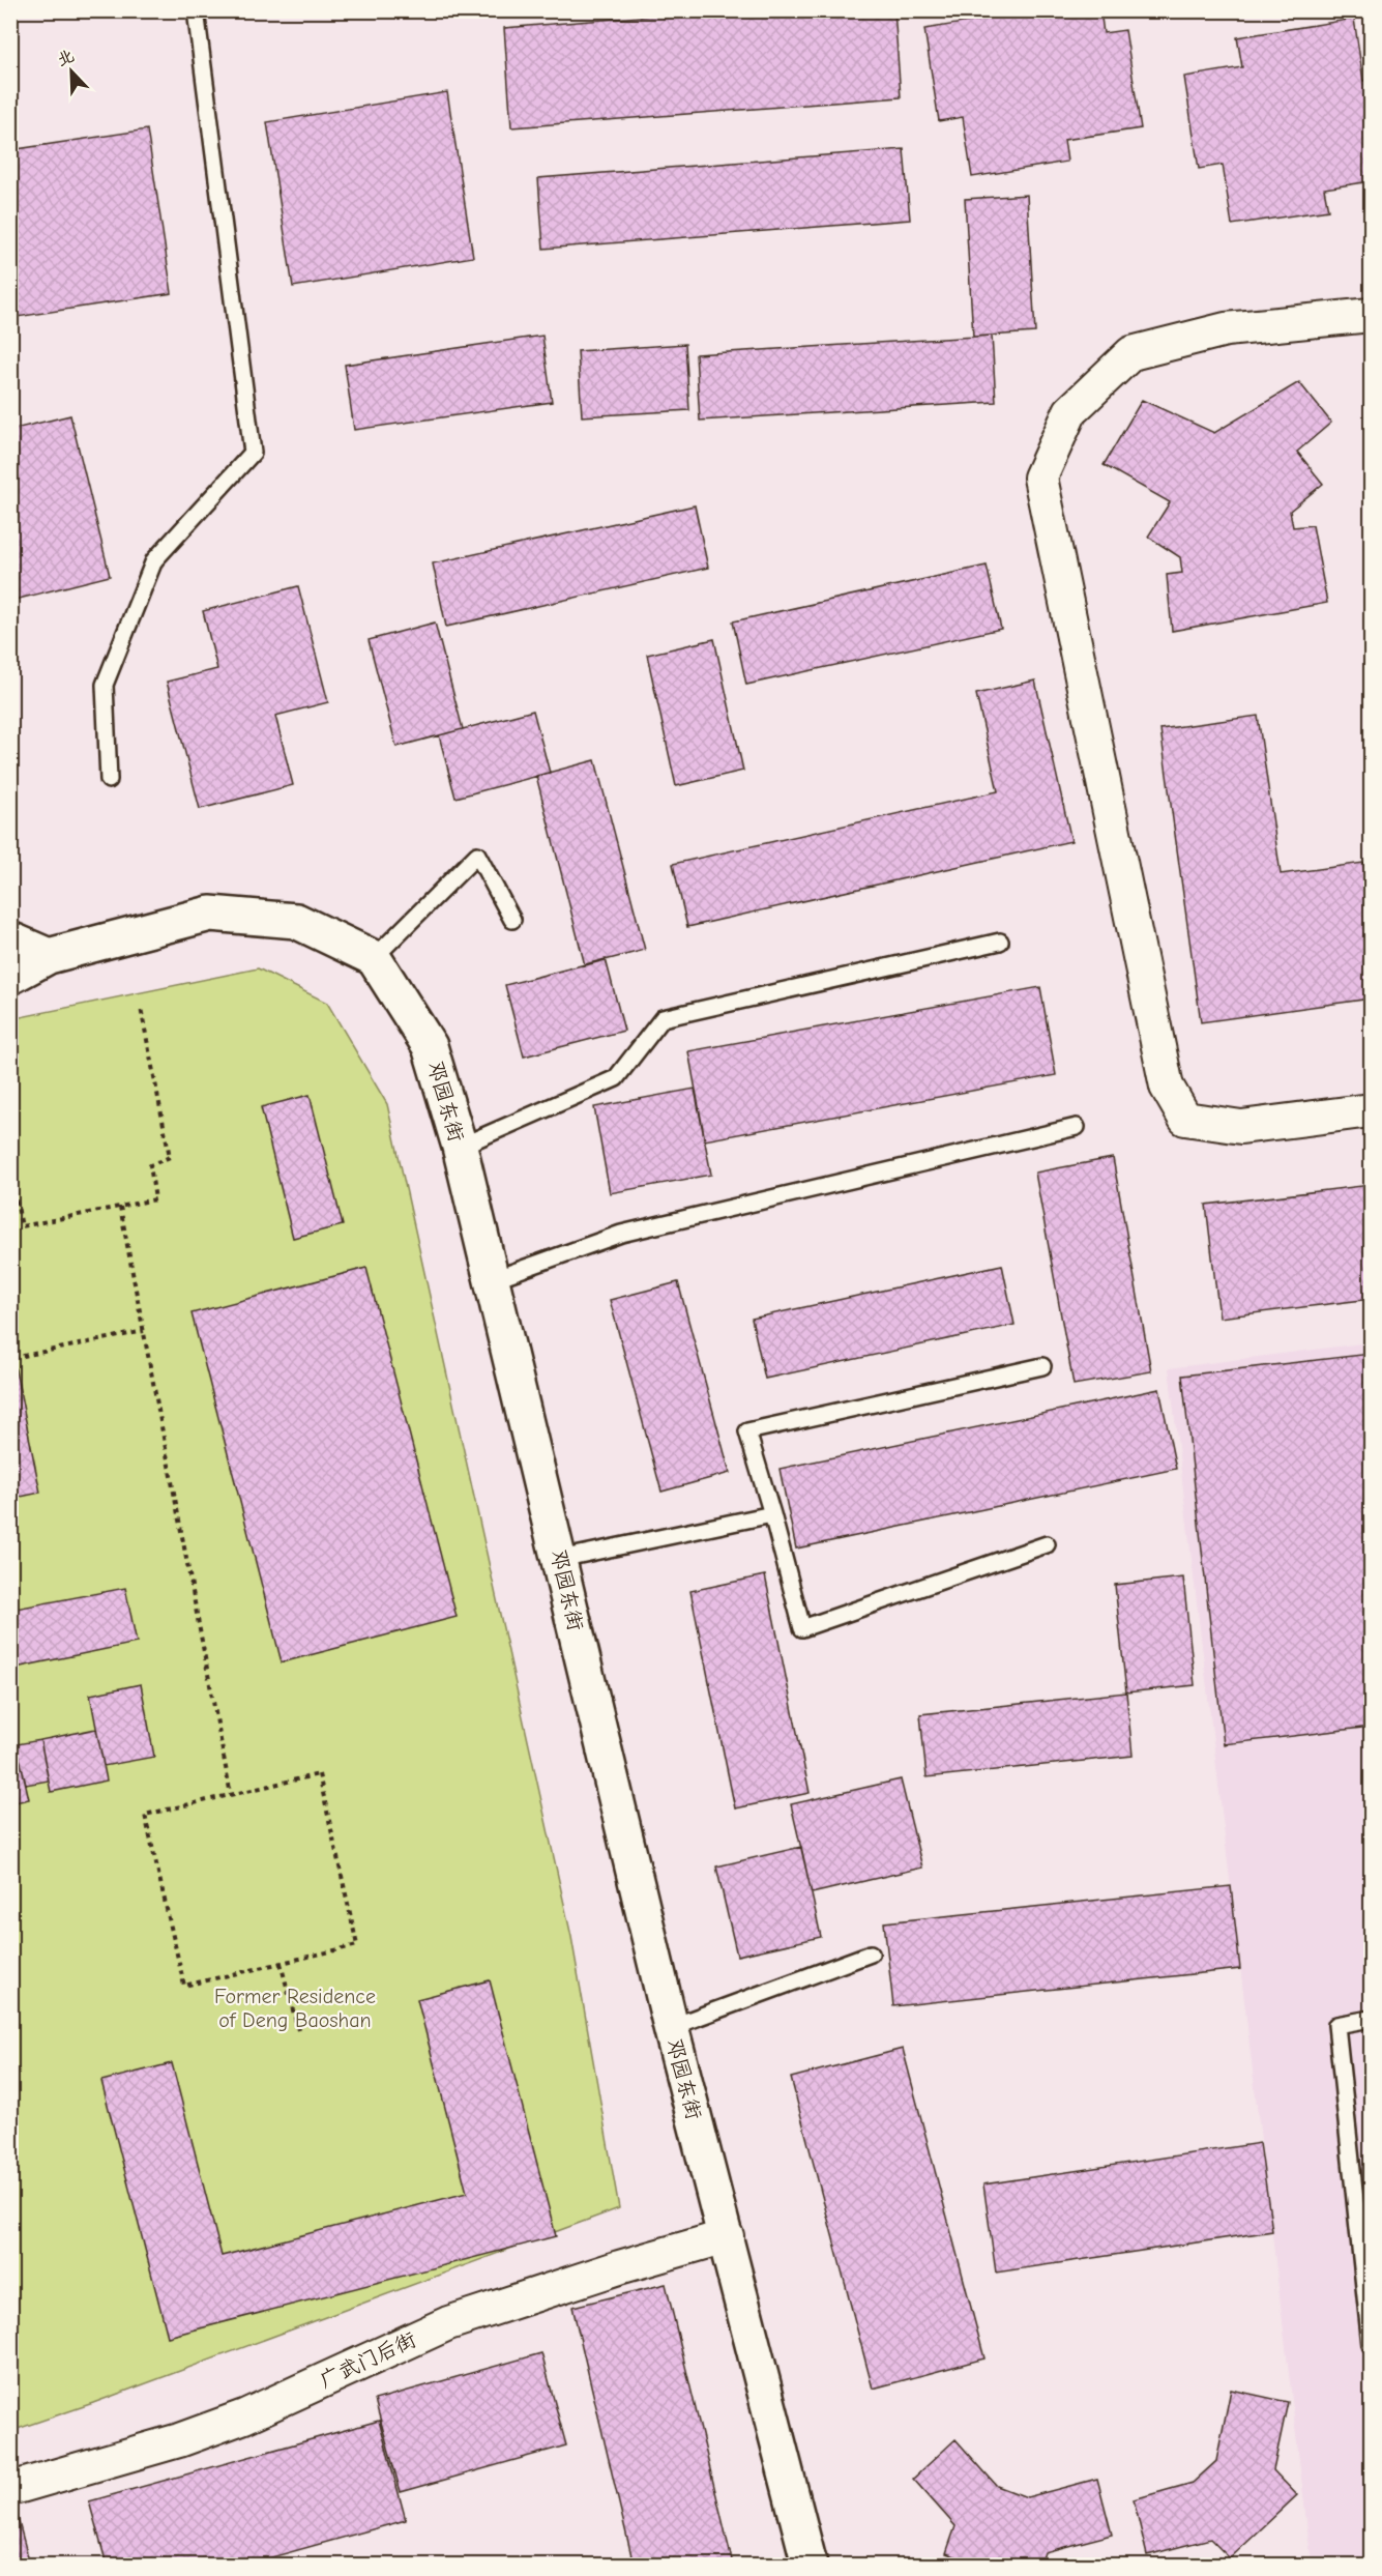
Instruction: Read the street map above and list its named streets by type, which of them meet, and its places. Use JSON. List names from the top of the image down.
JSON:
{
  "streets": {
    "street": ["邓园东街", "广武门后街"]
  },
  "crossings": [
    ["邓园东街", "广武门后街"]
  ],
  "parks": ["Former Residence of Deng Baoshan"],
  "north": "top left"
}
